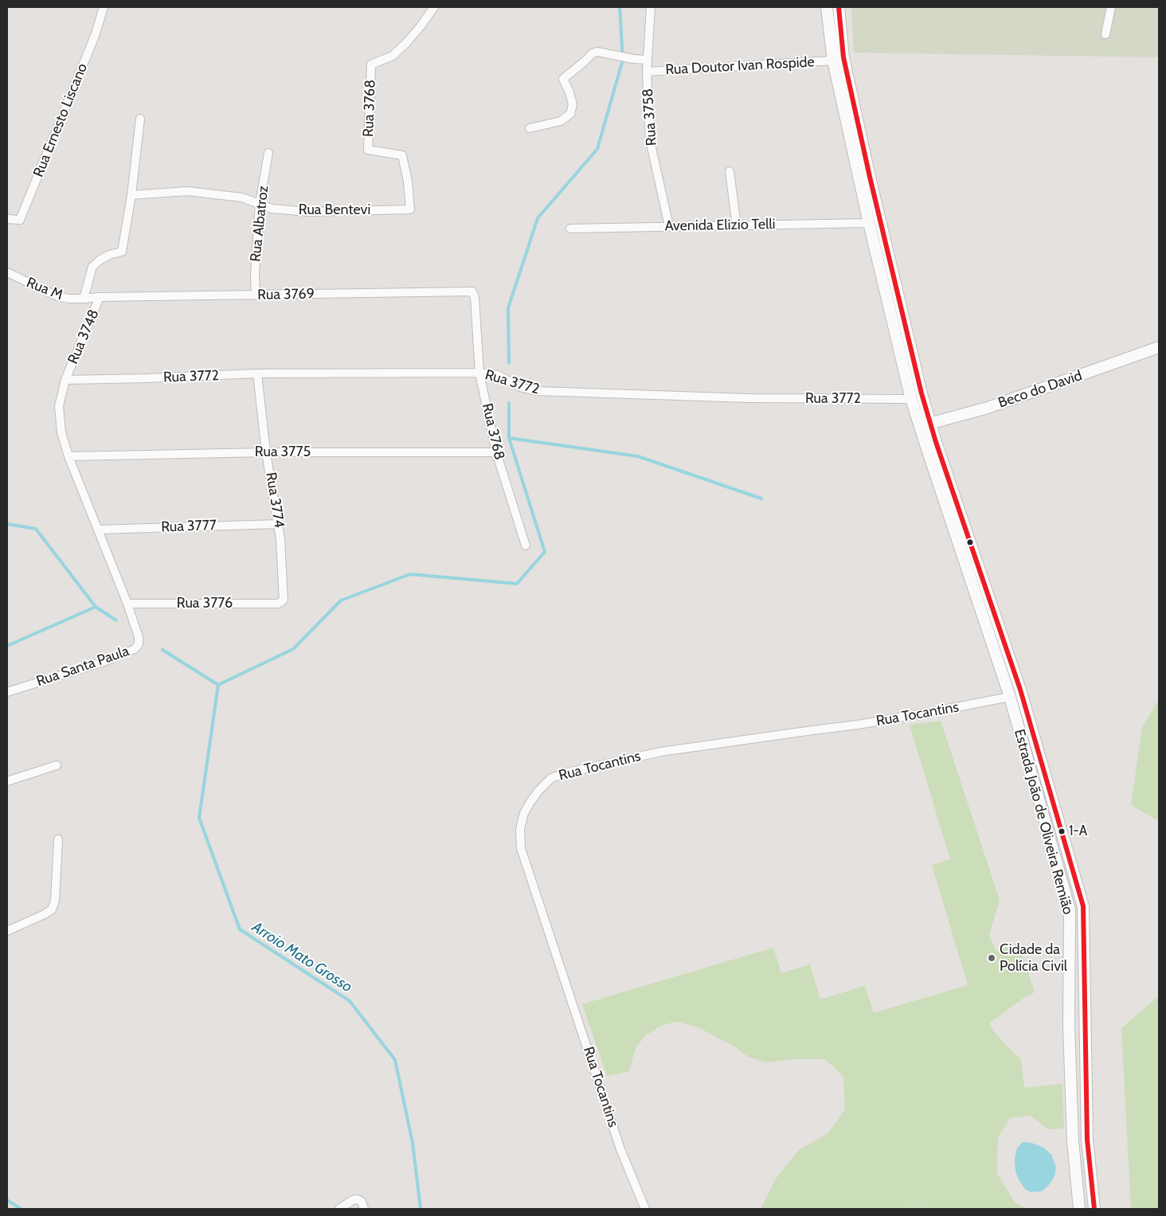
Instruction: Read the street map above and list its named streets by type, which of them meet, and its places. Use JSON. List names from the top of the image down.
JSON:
{
  "streets": {
    "main road": ["Beco do David", "Estrada João de Oliveira Remião"],
    "street": [
      "Rua Doutor Ivan Rospide",
      "Rua 3768",
      "Rua 3758",
      "Rua Ernesto Liscano",
      "Rua Bentevi",
      "Rua Albatroz",
      "Avenida Elizio Telli",
      "Rua M",
      "Rua 3769",
      "Rua 3748",
      "Rua 3772",
      "Rua 3775",
      "Rua 3774",
      "Rua 3777",
      "Rua 3776",
      "Rua Santa Paula",
      "Rua Tocantins"
    ]
  },
  "crossings": [
    ["Rua Doutor Ivan Rospide", "Rua 3758"],
    ["Rua Doutor Ivan Rospide", "Estrada João de Oliveira Remião"],
    ["Rua 3768", "Rua Bentevi"],
    ["Rua 3768", "Rua 3769"],
    ["Rua 3768", "Rua 3772"],
    ["Rua 3768", "Rua 3775"],
    ["Rua 3758", "Avenida Elizio Telli"],
    ["Rua Bentevi", "Rua Albatroz"],
    ["Rua Bentevi", "Rua 3748"],
    ["Rua Albatroz", "Rua 3769"],
    ["Avenida Elizio Telli", "Estrada João de Oliveira Remião"],
    ["Rua M", "Rua 3748"],
    ["Rua 3769", "Rua 3748"],
    ["Rua 3748", "Rua 3772"],
    ["Rua 3748", "Rua 3775"],
    ["Rua 3748", "Rua 3777"],
    ["Rua 3748", "Rua Santa Paula"],
    ["Rua 3772", "Rua 3774"],
    ["Rua 3772", "Estrada João de Oliveira Remião"],
    ["Beco do David", "Estrada João de Oliveira Remião"],
    ["Rua 3775", "Rua 3774"],
    ["Rua 3774", "Rua 3777"],
    ["Rua 3774", "Rua 3776"],
    ["Rua 3776", "Rua Santa Paula"],
    ["Rua Tocantins", "Estrada João de Oliveira Remião"]
  ],
  "water": ["Arroio Mato Grosso"],
  "places": ["1-A", "Cidade da Polícia Civil"]
}
